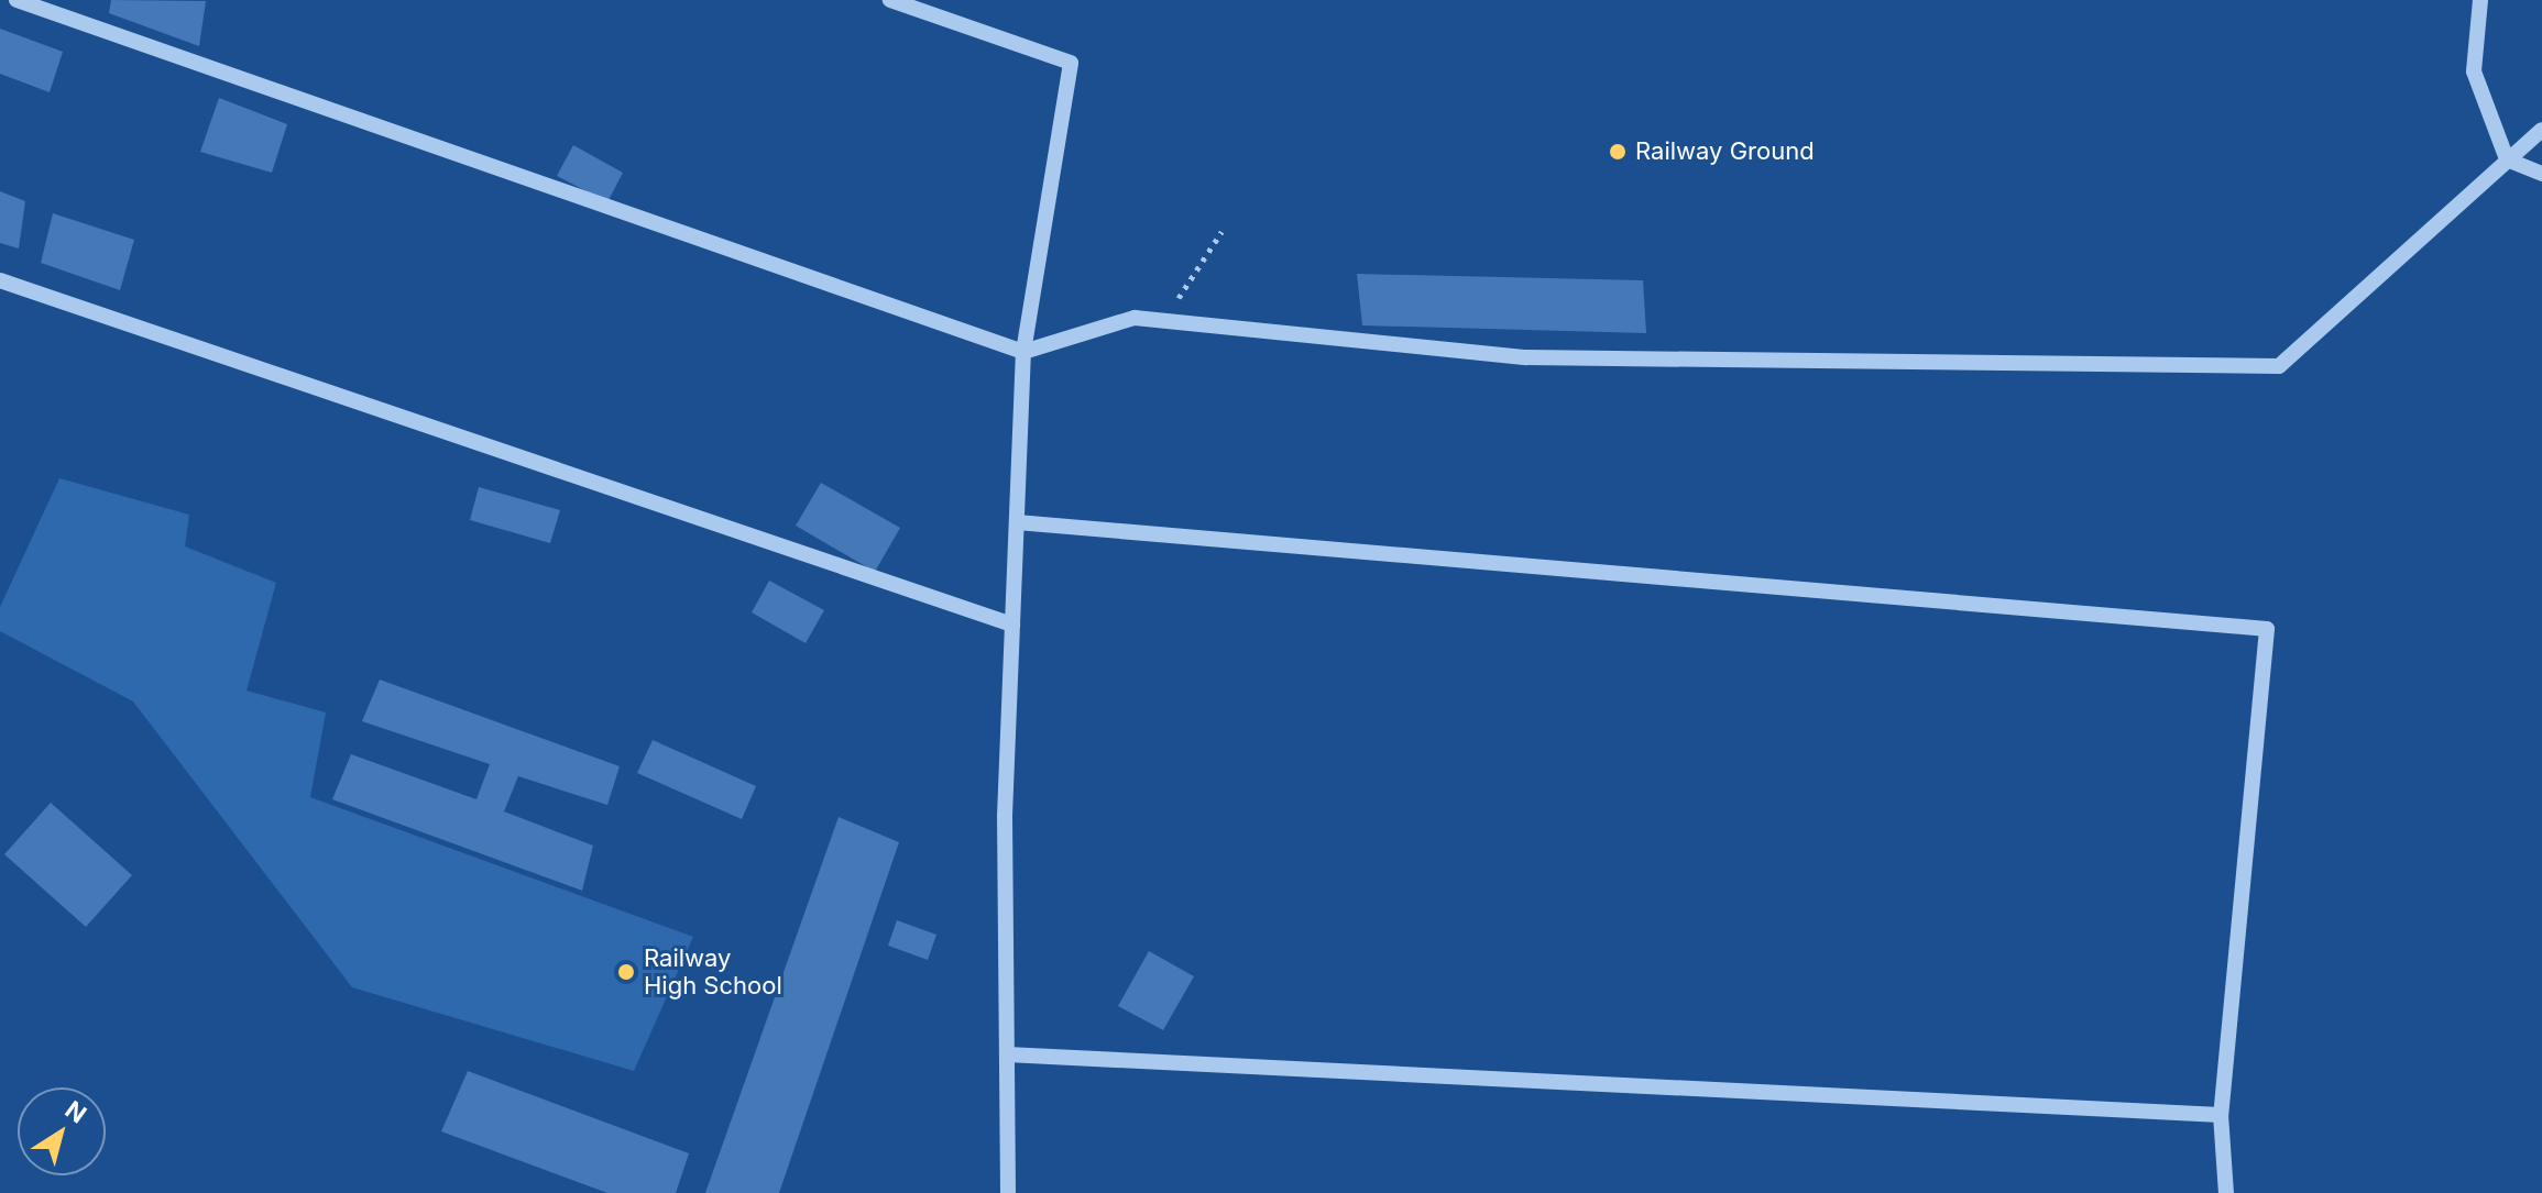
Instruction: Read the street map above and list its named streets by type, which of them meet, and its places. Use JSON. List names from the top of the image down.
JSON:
{
  "places": ["Railway Ground", "Railway High School"],
  "north": "top right"
}
